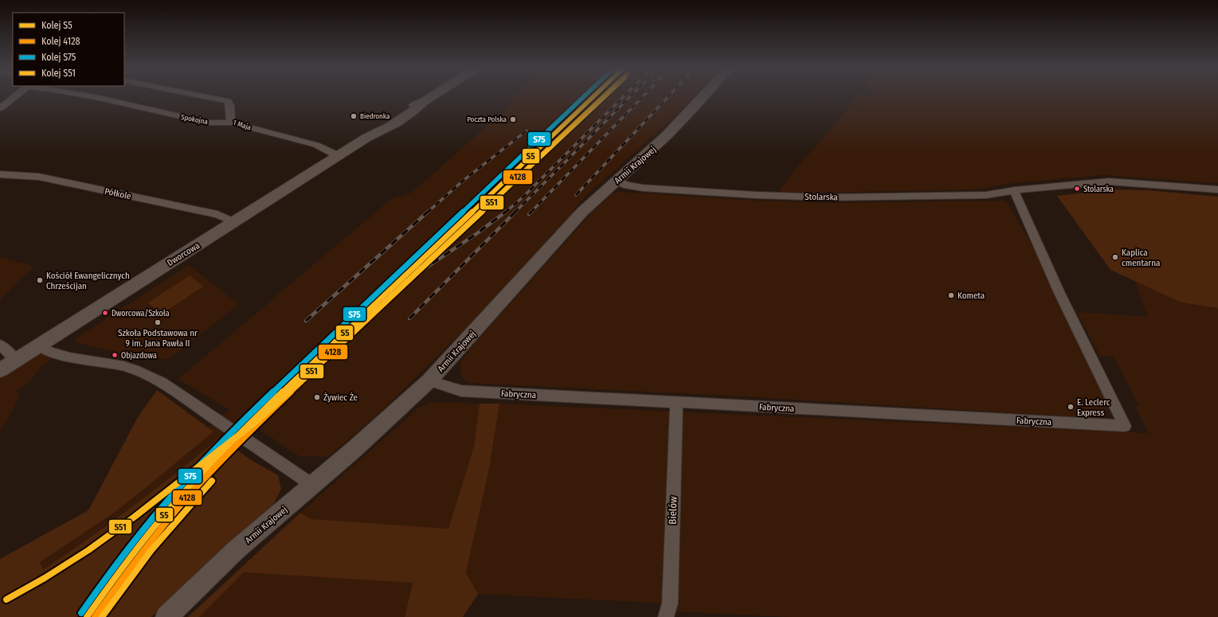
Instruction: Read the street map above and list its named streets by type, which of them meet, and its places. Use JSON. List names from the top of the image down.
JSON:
{
  "streets": {
    "street": [
      "Spokojna",
      "1 Maja",
      "Armii Krajowej",
      "Półkole",
      "Stolarska",
      "Dworcowa",
      "Fabryczna",
      "Bielów"
    ]
  },
  "crossings": [
    ["Spokojna", "1 Maja"],
    ["1 Maja", "Dworcowa"],
    ["Armii Krajowej", "Stolarska"],
    ["Armii Krajowej", "Fabryczna"],
    ["Półkole", "Dworcowa"],
    ["Stolarska", "Fabryczna"],
    ["Fabryczna", "Bielów"]
  ],
  "places": [
    "Biedronka",
    "Poczta Polska",
    "Stolarska",
    "Kaplica cmentarna",
    "Kościół Ewangelicznych Chrześcijan",
    "Kometa",
    "Dworcowa/Szkoła",
    "Szkoła Podstawowa nr 9 im. Jana Pawła II",
    "Objazdowa",
    "Żywiec Że",
    "E. Leclerc Express"
  ],
  "lines": [
    "rail line S5",
    "rail line 4128",
    "rail line S75",
    "rail line S51"
  ],
  "legend": [
    "Kolej S5",
    "Kolej 4128",
    "Kolej S75",
    "Kolej S51"
  ]
}
